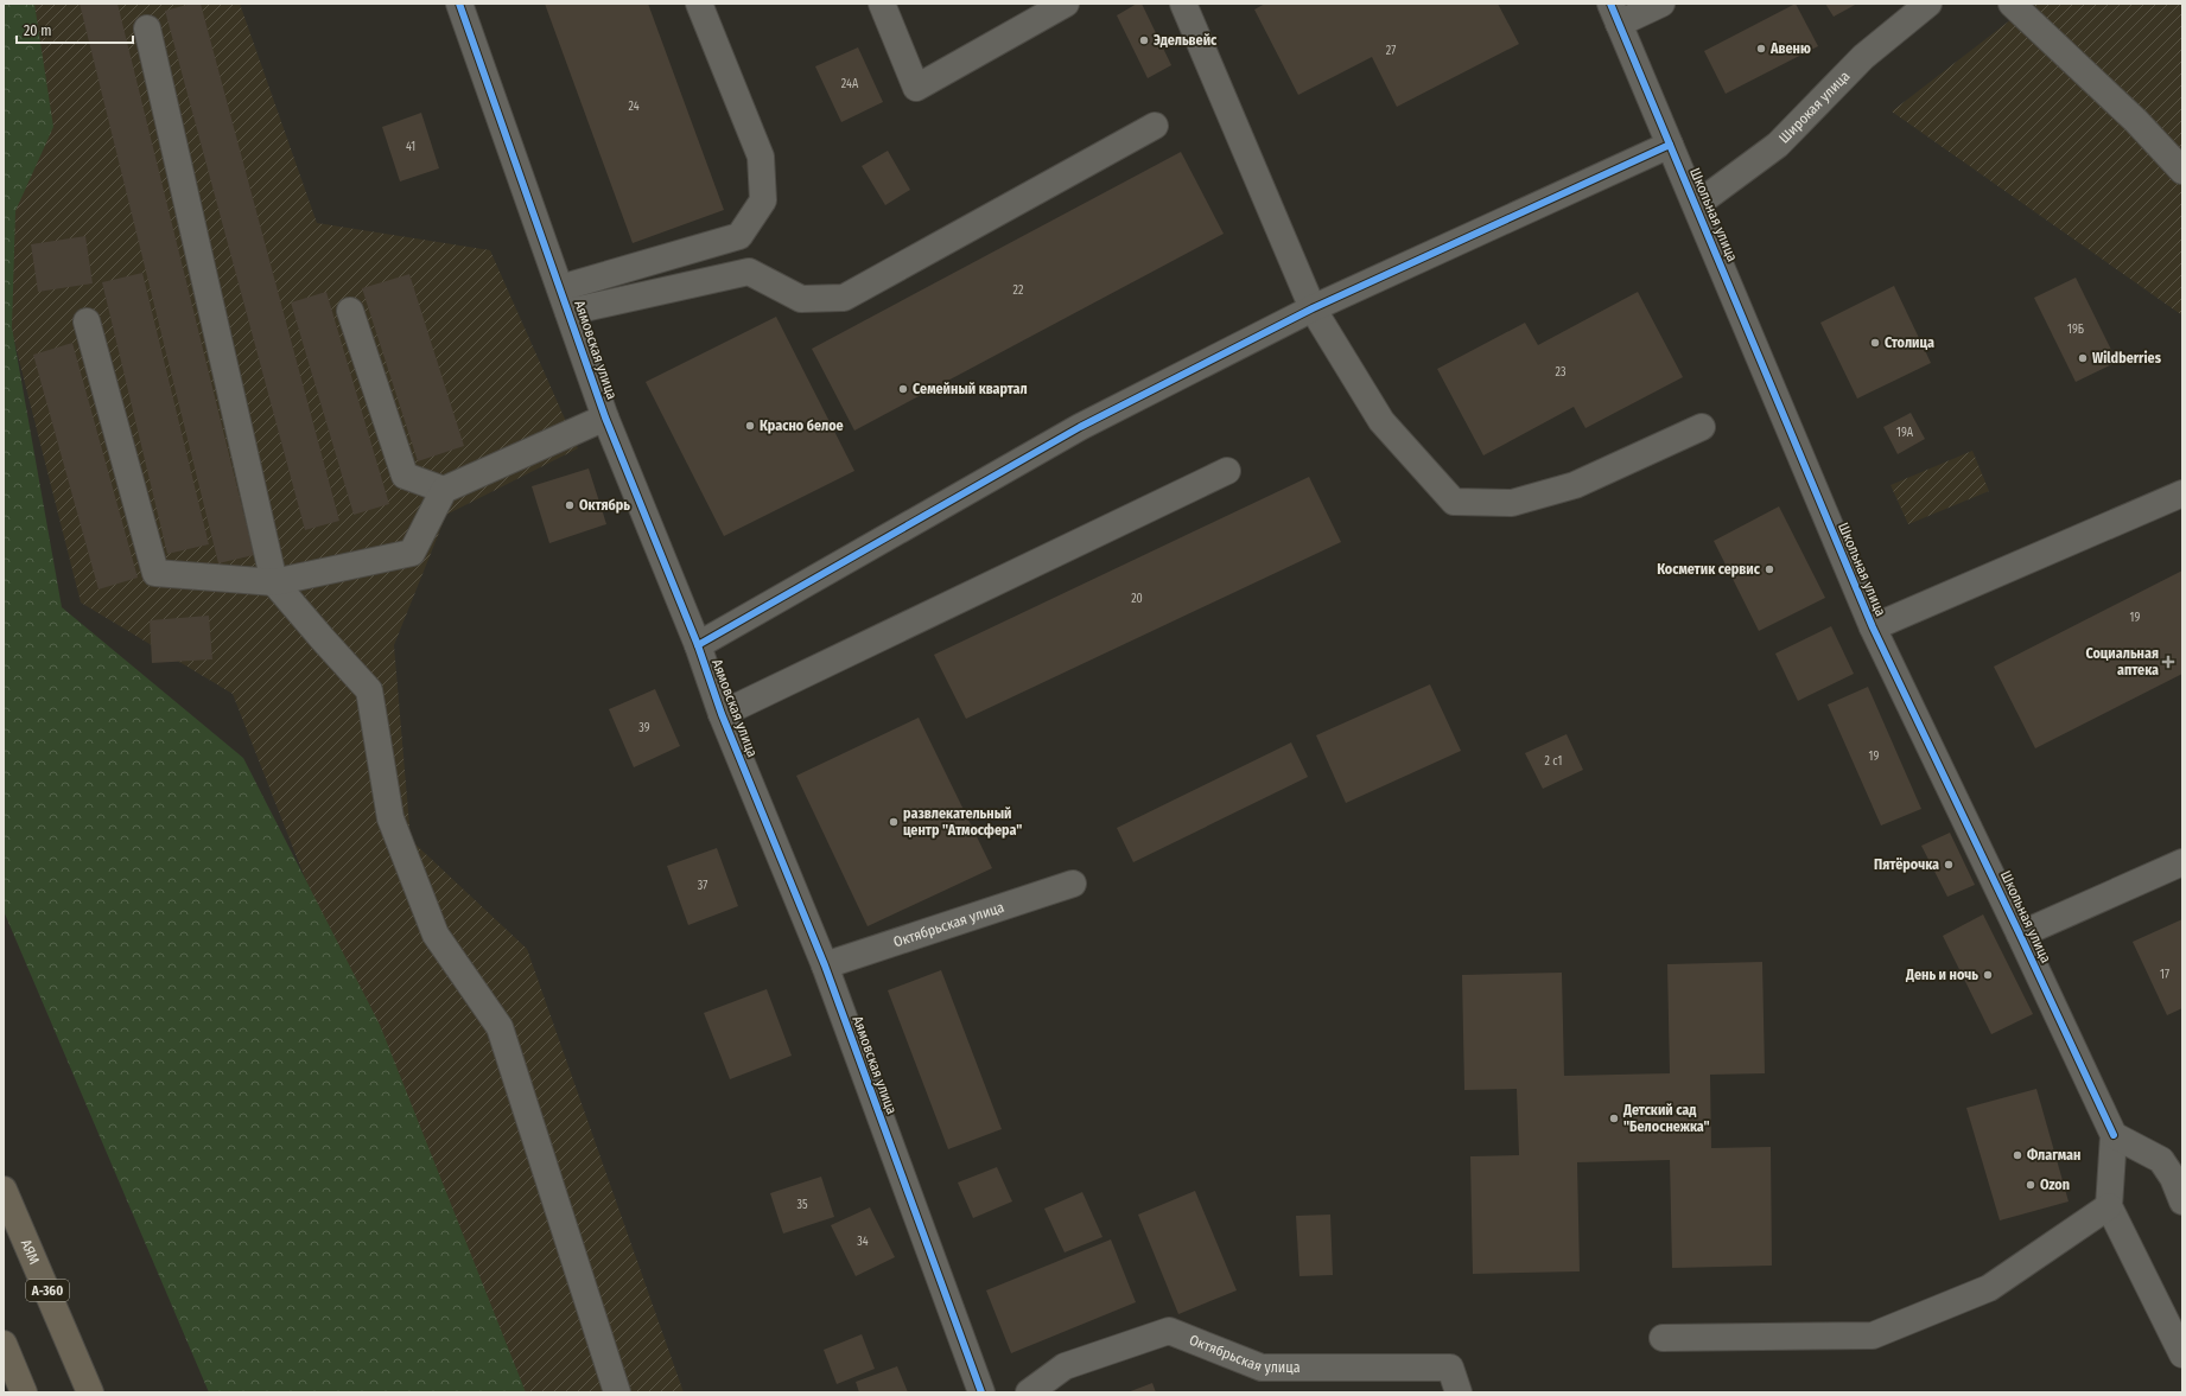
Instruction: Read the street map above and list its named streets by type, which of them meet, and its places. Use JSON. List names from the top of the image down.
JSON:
{
  "streets": {
    "highway": ["АЯМ", "А-360"],
    "street": [
      "Широкая улица",
      "Школьная улица",
      "Аямовская улица",
      "Октябрьская улица"
    ]
  },
  "crossings": [
    ["Широкая улица", "Школьная улица"],
    ["Аямовская улица", "Октябрьская улица"]
  ],
  "places": {
    "other": [
      "Эдельвейс",
      "Авеню",
      "Столица",
      "Wildberries",
      "Семейный квартал",
      "Красно белое",
      "Октябрь",
      "Косметик сервис",
      "развлекательный центр \"Атмосфера\"",
      "Пятёрочка",
      "День и ночь",
      "Детский сад \"Белоснежка\"",
      "Флагман",
      "Ozon"
    ],
    "health": ["Социальная аптека"]
  },
  "house_numbers": [
    "27",
    "24А",
    "24",
    "41",
    "22",
    "19Б",
    "23",
    "19А",
    "20",
    "19",
    "39",
    "19",
    "2 с1",
    "37",
    "17",
    "35",
    "34"
  ],
  "scale_bar": "20 m"
}
